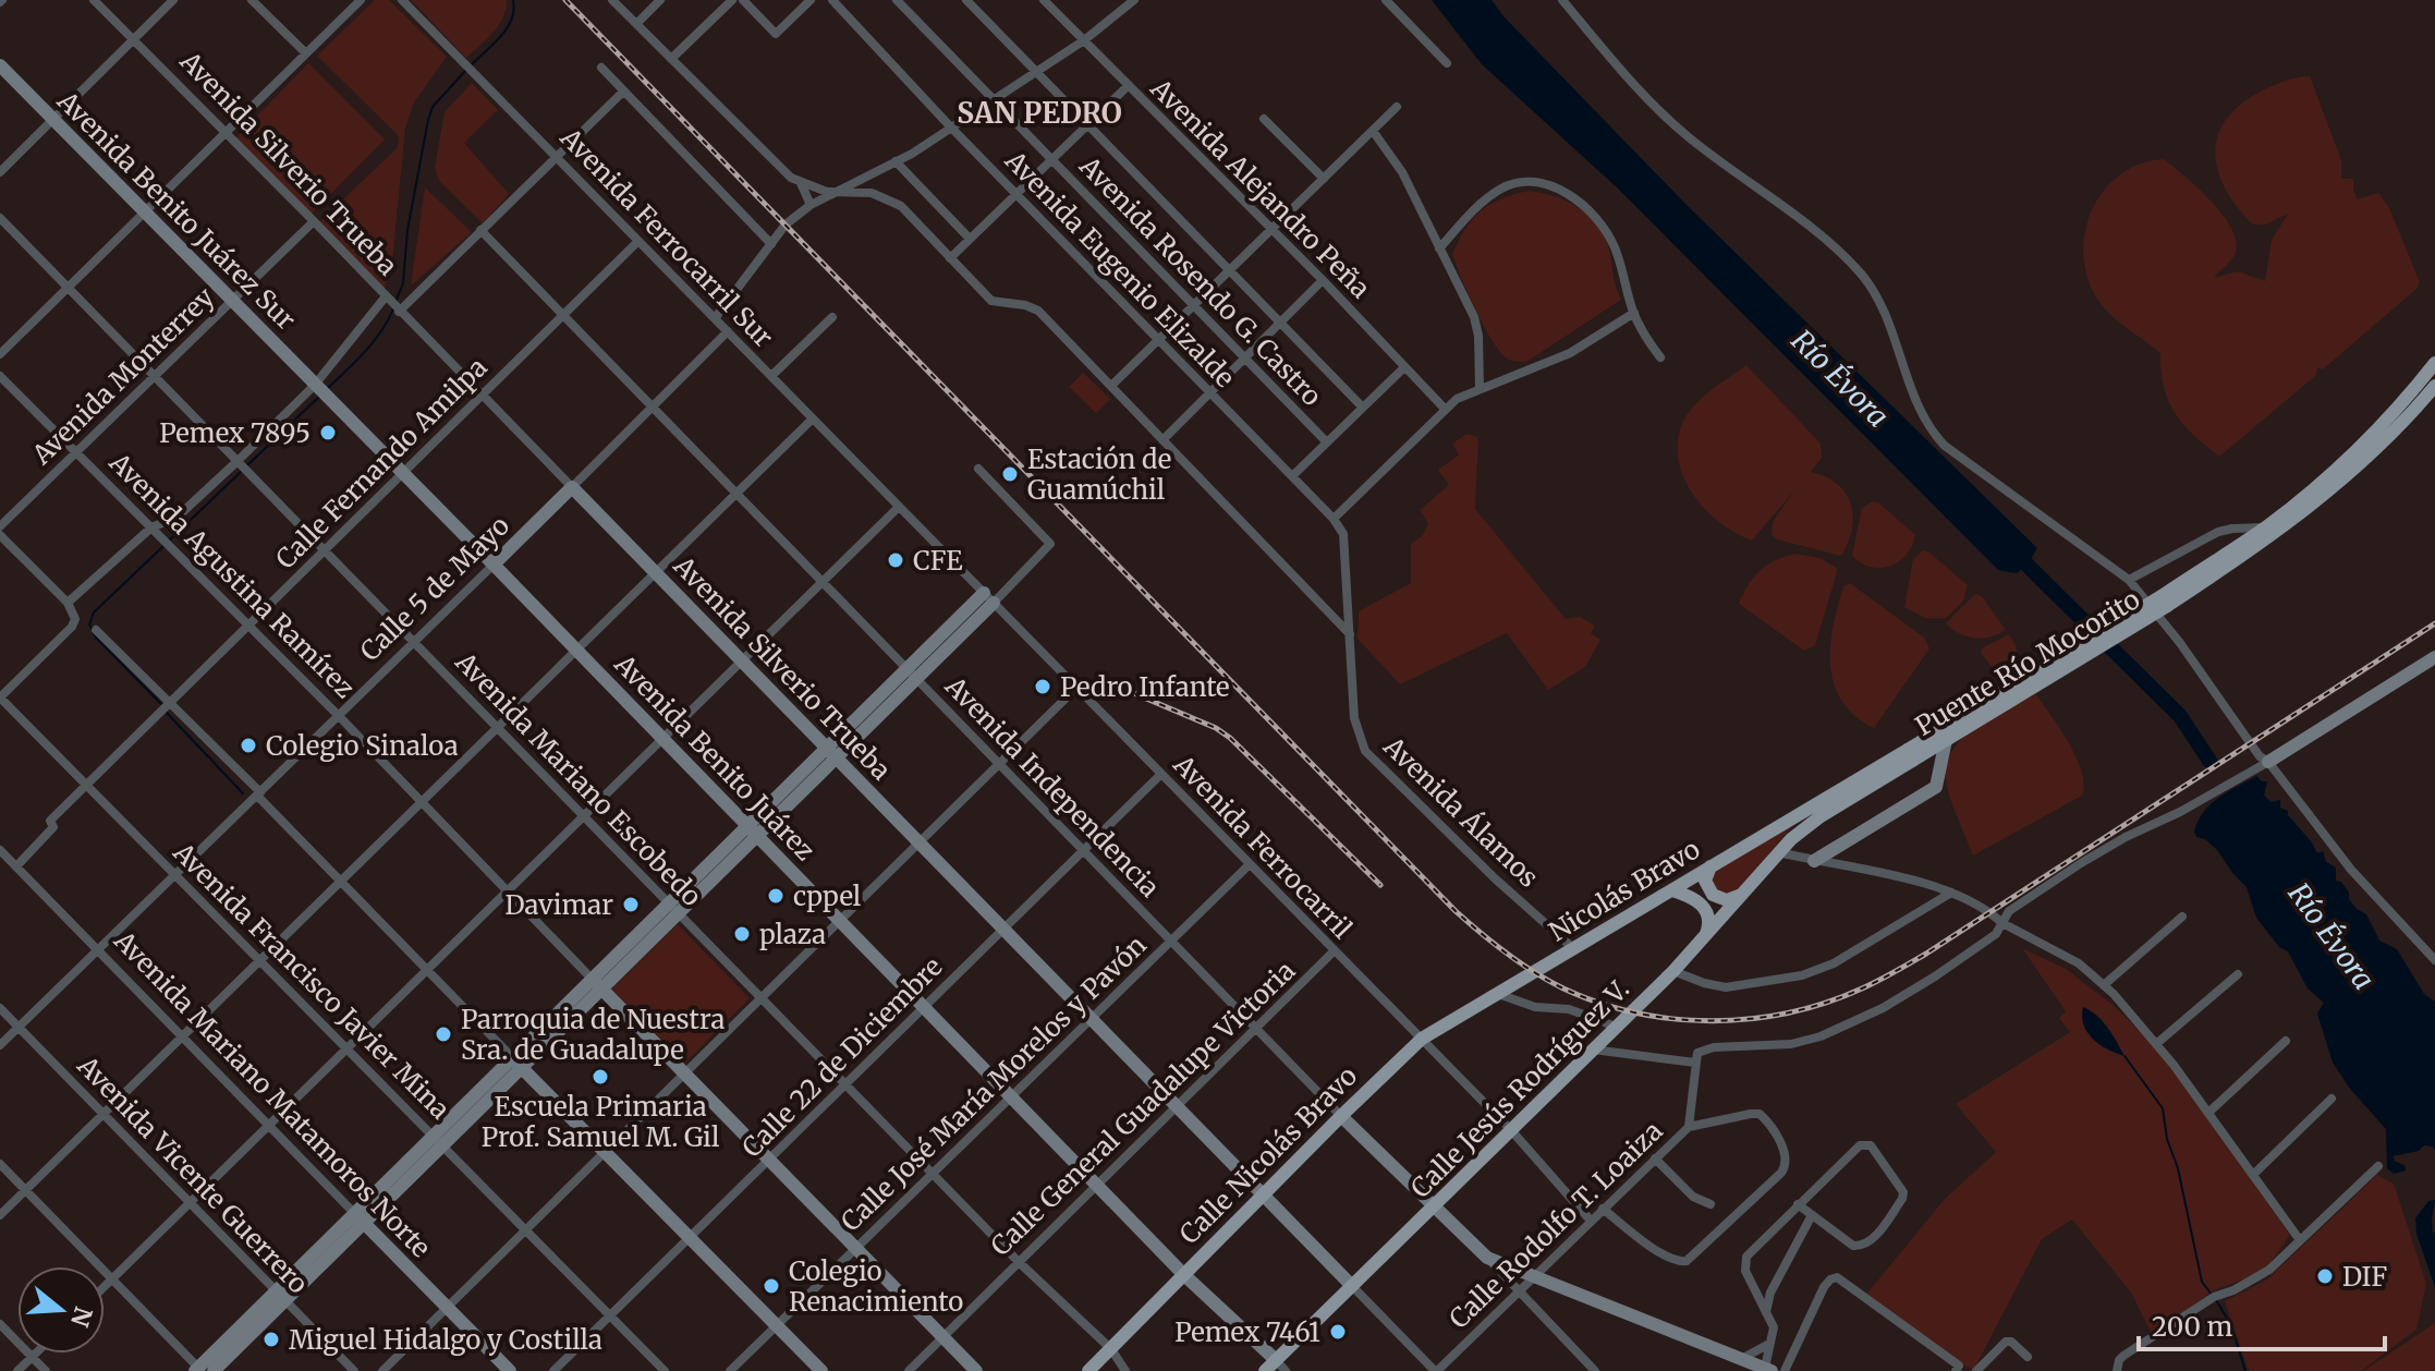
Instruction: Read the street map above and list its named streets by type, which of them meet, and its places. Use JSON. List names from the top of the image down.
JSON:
{
  "streets": {
    "main road": [
      "Puente Río Mocorito",
      "Nicolás Bravo",
      "Calle Jesús Rodríguez V.",
      "Calle Nicolás Bravo"
    ],
    "street": [
      "Avenida Silverio Trueba",
      "Avenida Alejandro Peña",
      "Avenida Benito Juárez Sur",
      "Avenida Ferrocarril Sur",
      "Avenida Eugenio Elizalde",
      "Avenida Rosendo G. Castro",
      "Avenida Monterrey",
      "Calle Fernando Amilpa",
      "Avenida Agustina Ramírez",
      "Calle 5 de Mayo",
      "Avenida Benito Juárez",
      "Avenida Mariano Escobedo",
      "Avenida Independencia",
      "Avenida Álamos",
      "Avenida Ferrocarril",
      "Avenida Francisco Javier Mina",
      "Calle 22 de Diciembre",
      "Calle José María Morelos y Pavón",
      "Avenida Mariano Matamoros Norte",
      "Calle General Guadalupe Victoria",
      "Avenida Vicente Guerrero",
      "Calle Rodolfo T. Loaiza"
    ]
  },
  "crossings": [
    ["Avenida Silverio Trueba", "Avenida Monterrey"],
    ["Avenida Silverio Trueba", "Calle Fernando Amilpa"],
    ["Avenida Silverio Trueba", "Calle 5 de Mayo"],
    ["Avenida Silverio Trueba", "Calle 22 de Diciembre"],
    ["Avenida Silverio Trueba", "Calle José María Morelos y Pavón"],
    ["Avenida Silverio Trueba", "Calle Jesús Rodríguez V."],
    ["Avenida Silverio Trueba", "Calle General Guadalupe Victoria"],
    ["Avenida Silverio Trueba", "Calle Nicolás Bravo"],
    ["Avenida Silverio Trueba", "Calle Rodolfo T. Loaiza"],
    ["Avenida Benito Juárez Sur", "Avenida Monterrey"],
    ["Avenida Benito Juárez Sur", "Avenida Benito Juárez"],
    ["Avenida Ferrocarril Sur", "Calle Fernando Amilpa"],
    ["Avenida Ferrocarril Sur", "Calle 5 de Mayo"],
    ["Avenida Ferrocarril Sur", "Avenida Ferrocarril"],
    ["Avenida Eugenio Elizalde", "Avenida Álamos"],
    ["Avenida Monterrey", "Avenida Agustina Ramírez"],
    ["Avenida Monterrey", "Avenida Mariano Escobedo"],
    ["Calle Fernando Amilpa", "Avenida Agustina Ramírez"],
    ["Calle Fernando Amilpa", "Avenida Benito Juárez"],
    ["Calle Fernando Amilpa", "Avenida Mariano Escobedo"],
    ["Calle Fernando Amilpa", "Avenida Independencia"],
    ["Calle Fernando Amilpa", "Avenida Francisco Javier Mina"],
    ["Calle Fernando Amilpa", "Avenida Mariano Matamoros Norte"],
    ["Avenida Agustina Ramírez", "Calle 5 de Mayo"],
    ["Avenida Agustina Ramírez", "Calle 22 de Diciembre"],
    ["Avenida Agustina Ramírez", "Calle José María Morelos y Pavón"],
    ["Avenida Agustina Ramírez", "Calle General Guadalupe Victoria"],
    ["Calle 5 de Mayo", "Avenida Benito Juárez"],
    ["Calle 5 de Mayo", "Avenida Mariano Escobedo"],
    ["Calle 5 de Mayo", "Avenida Independencia"],
    ["Calle 5 de Mayo", "Avenida Francisco Javier Mina"],
    ["Calle 5 de Mayo", "Avenida Mariano Matamoros Norte"],
    ["Calle 5 de Mayo", "Avenida Vicente Guerrero"],
    ["Puente Río Mocorito", "Nicolás Bravo"],
    ["Puente Río Mocorito", "Calle Jesús Rodríguez V."],
    ["Avenida Benito Juárez", "Calle 22 de Diciembre"],
    ["Avenida Benito Juárez", "Calle José María Morelos y Pavón"],
    ["Avenida Benito Juárez", "Calle General Guadalupe Victoria"],
    ["Avenida Benito Juárez", "Calle Nicolás Bravo"],
    ["Avenida Mariano Escobedo", "Calle 22 de Diciembre"],
    ["Avenida Mariano Escobedo", "Calle José María Morelos y Pavón"],
    ["Avenida Mariano Escobedo", "Calle General Guadalupe Victoria"],
    ["Avenida Mariano Escobedo", "Calle Nicolás Bravo"],
    ["Avenida Independencia", "Calle 22 de Diciembre"],
    ["Avenida Independencia", "Calle José María Morelos y Pavón"],
    ["Avenida Independencia", "Calle Jesús Rodríguez V."],
    ["Avenida Independencia", "Calle General Guadalupe Victoria"],
    ["Avenida Independencia", "Calle Nicolás Bravo"],
    ["Avenida Independencia", "Calle Rodolfo T. Loaiza"],
    ["Avenida Álamos", "Nicolás Bravo"],
    ["Avenida Ferrocarril", "Calle 22 de Diciembre"],
    ["Avenida Ferrocarril", "Calle José María Morelos y Pavón"],
    ["Avenida Ferrocarril", "Calle Jesús Rodríguez V."],
    ["Avenida Ferrocarril", "Calle General Guadalupe Victoria"],
    ["Avenida Ferrocarril", "Calle Nicolás Bravo"],
    ["Avenida Ferrocarril", "Calle Rodolfo T. Loaiza"],
    ["Nicolás Bravo", "Calle Jesús Rodríguez V."],
    ["Nicolás Bravo", "Calle Nicolás Bravo"],
    ["Avenida Francisco Javier Mina", "Calle 22 de Diciembre"]
  ],
  "districts": ["SAN PEDRO"],
  "water": ["Río Évora"],
  "places": [
    "Pemex 7895",
    "Estación de Guamúchil",
    "CFE",
    "Pedro Infante",
    "Colegio Sinaloa",
    "cppel",
    "Davimar",
    "plaza",
    "Parroquia de Nuestra Sra. de Guadalupe",
    "Escuela Primaria Prof. Samuel M. Gil",
    "DIF",
    "Colegio Renacimiento",
    "Pemex 7461",
    "Miguel Hidalgo y Costilla"
  ],
  "scale_bar": "200 m",
  "north": "right"
}
